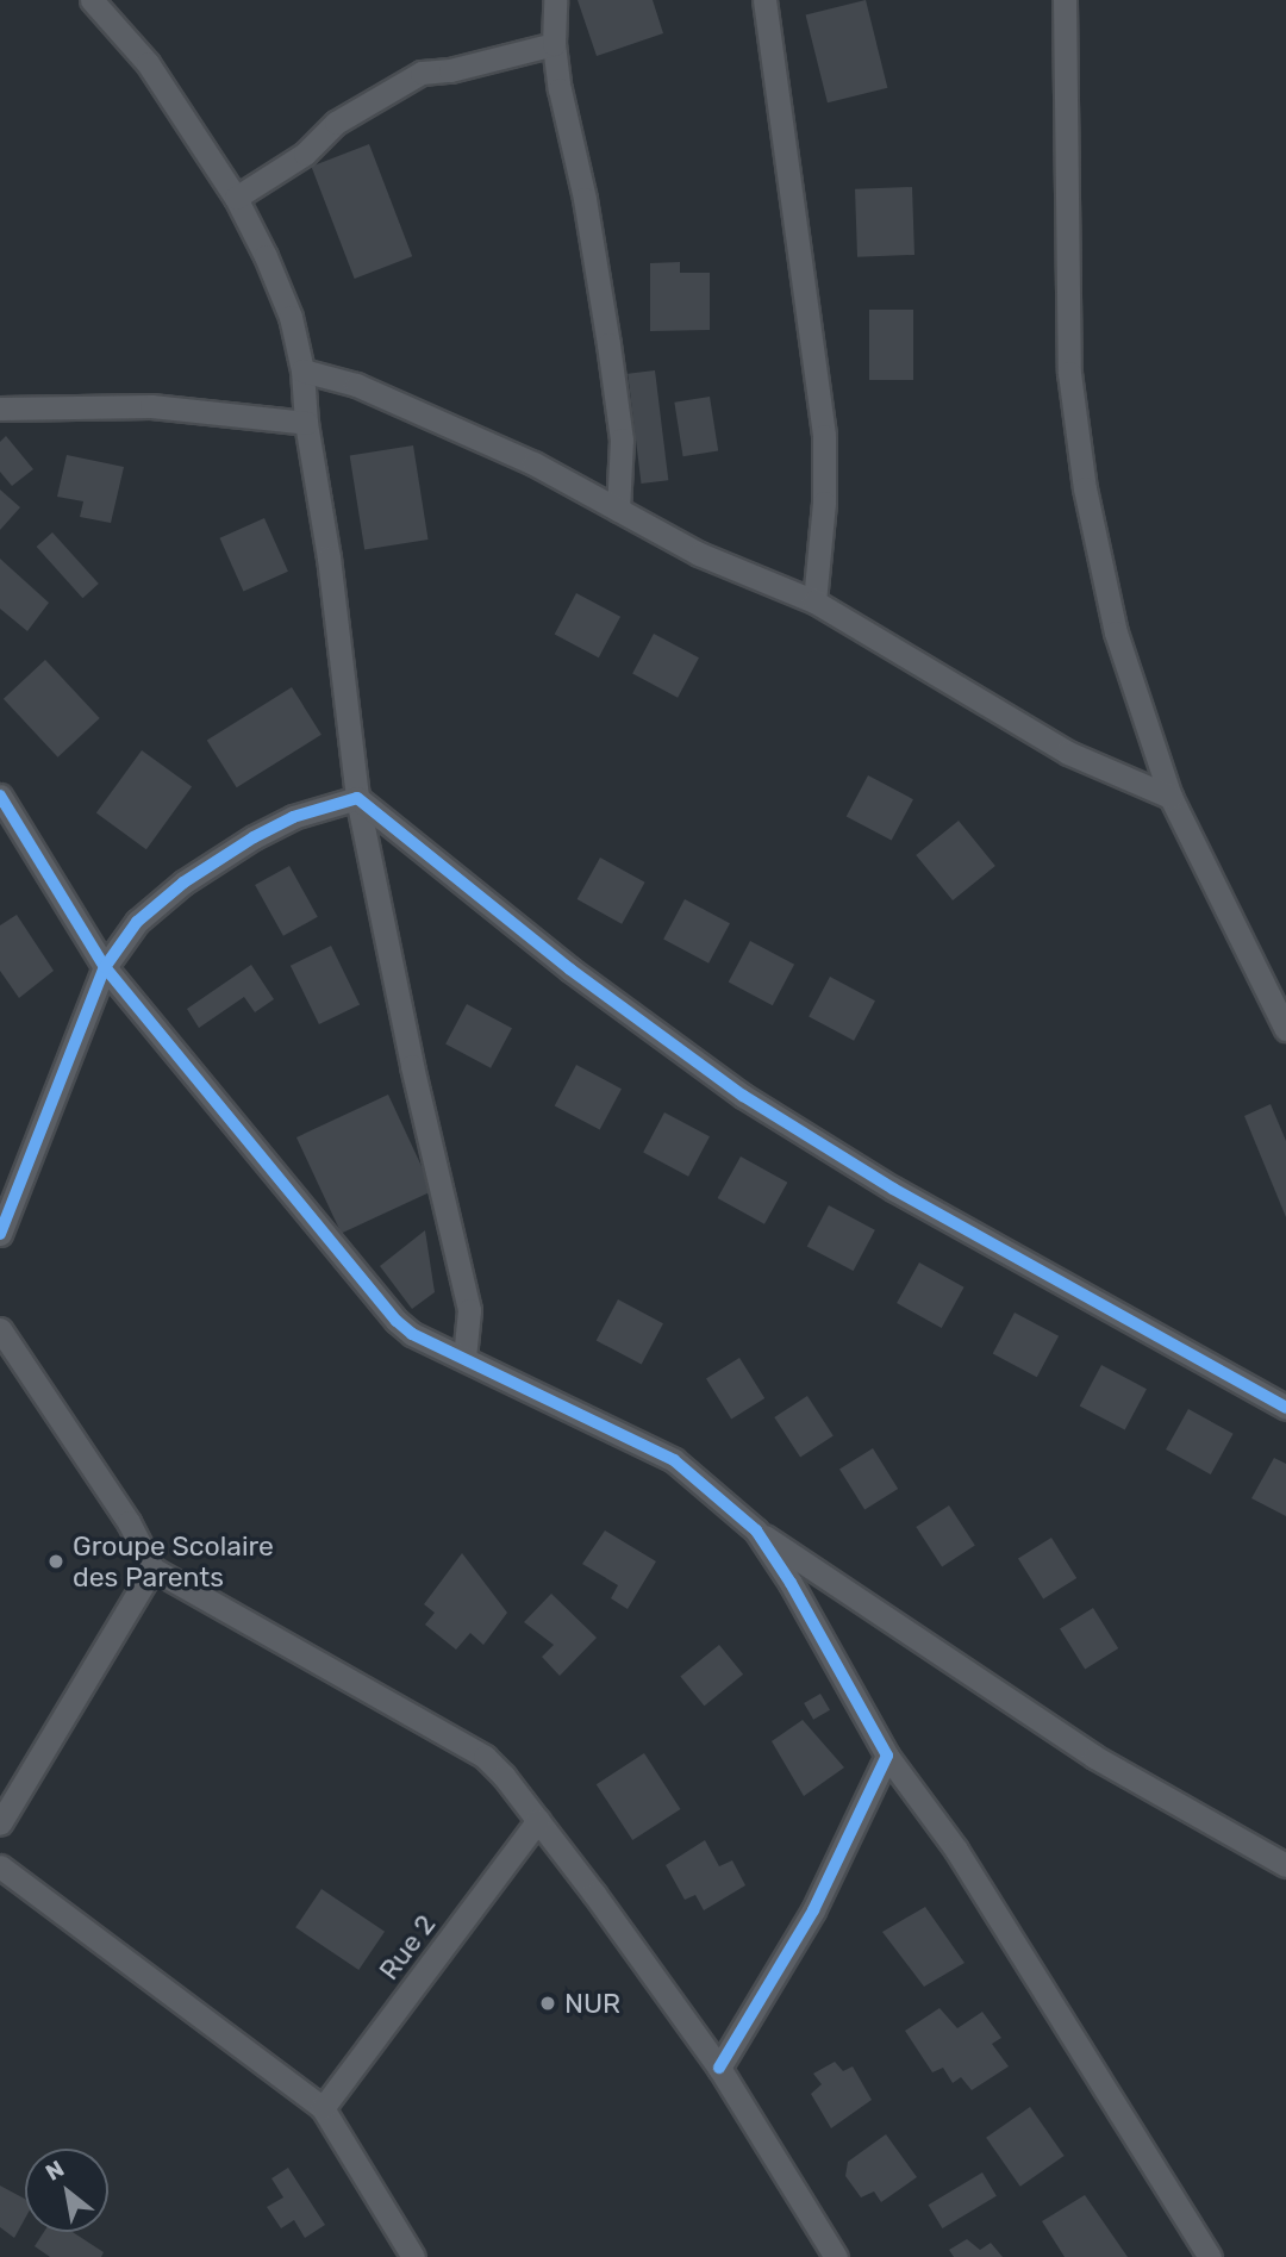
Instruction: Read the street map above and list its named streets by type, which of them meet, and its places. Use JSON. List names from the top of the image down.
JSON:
{
  "streets": {
    "street": ["Rue 2"]
  },
  "places": ["Groupe Scolaire des Parents", "NUR"],
  "north": "top left"
}
